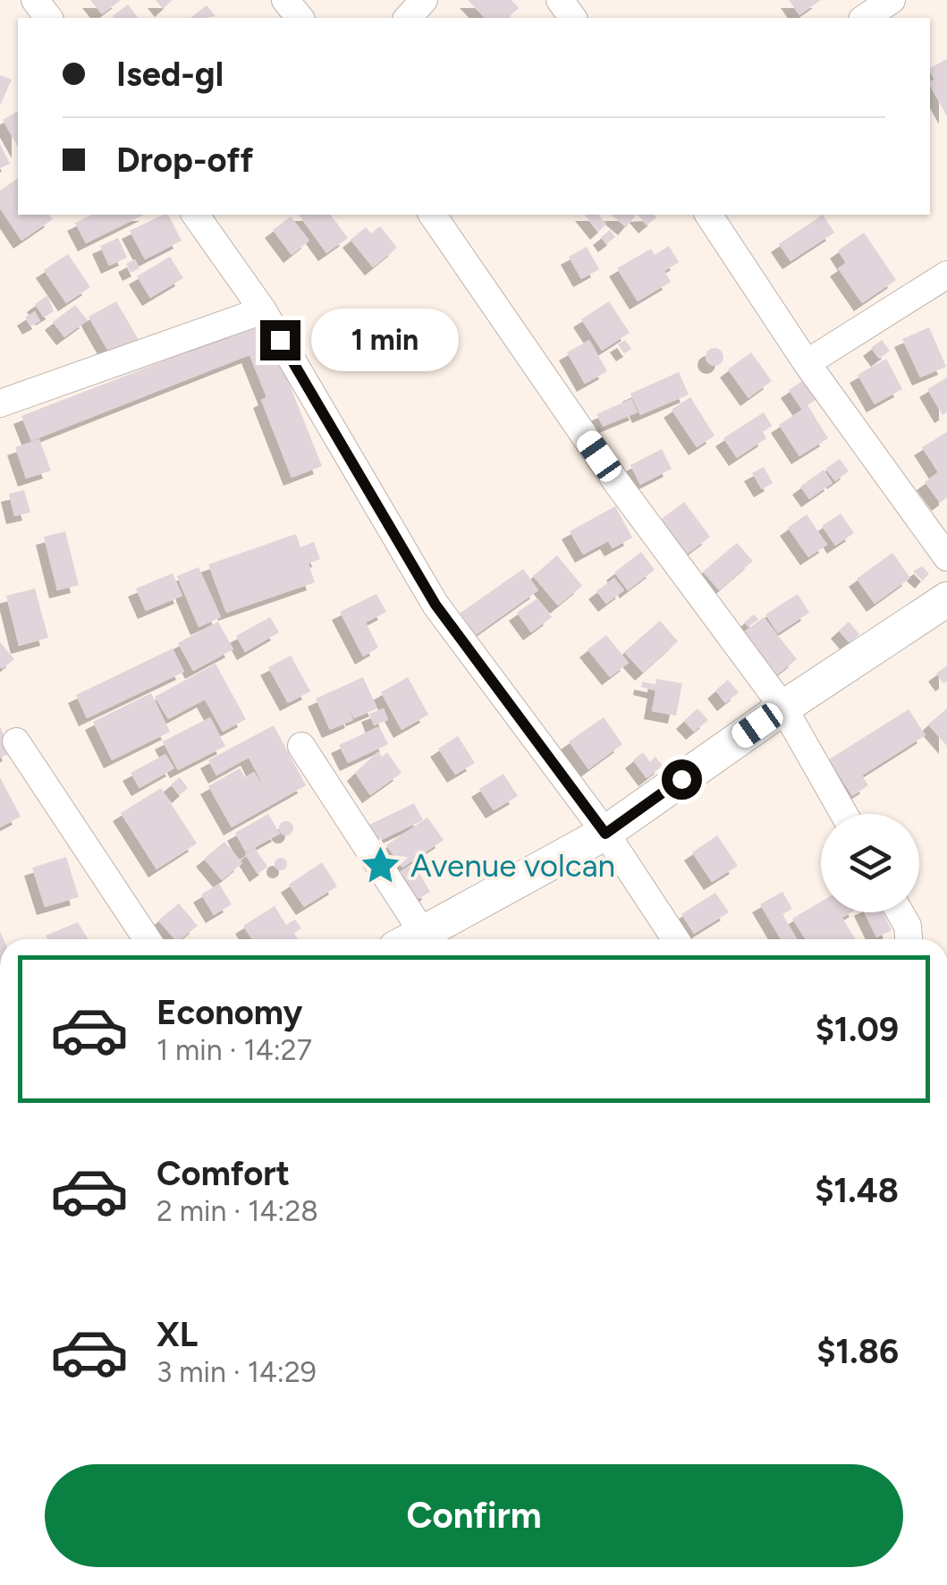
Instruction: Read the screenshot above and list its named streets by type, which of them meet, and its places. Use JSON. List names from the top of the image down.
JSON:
{
  "places": {
    "place": ["Avenue volcan"]
  },
  "page": {
    "banner": ["Ised-gl", "Drop-off"],
    "bubble": "1 min",
    "list": [
      {
        "name": "Economy",
        "note": "1 min · 14:27",
        "value": "$1.09"
      },
      {
        "name": "Comfort",
        "note": "2 min · 14:28",
        "value": "$1.48"
      },
      {
        "name": "XL",
        "note": "3 min · 14:29",
        "value": "$1.86"
      }
    ],
    "buttons": "Confirm"
  }
}
